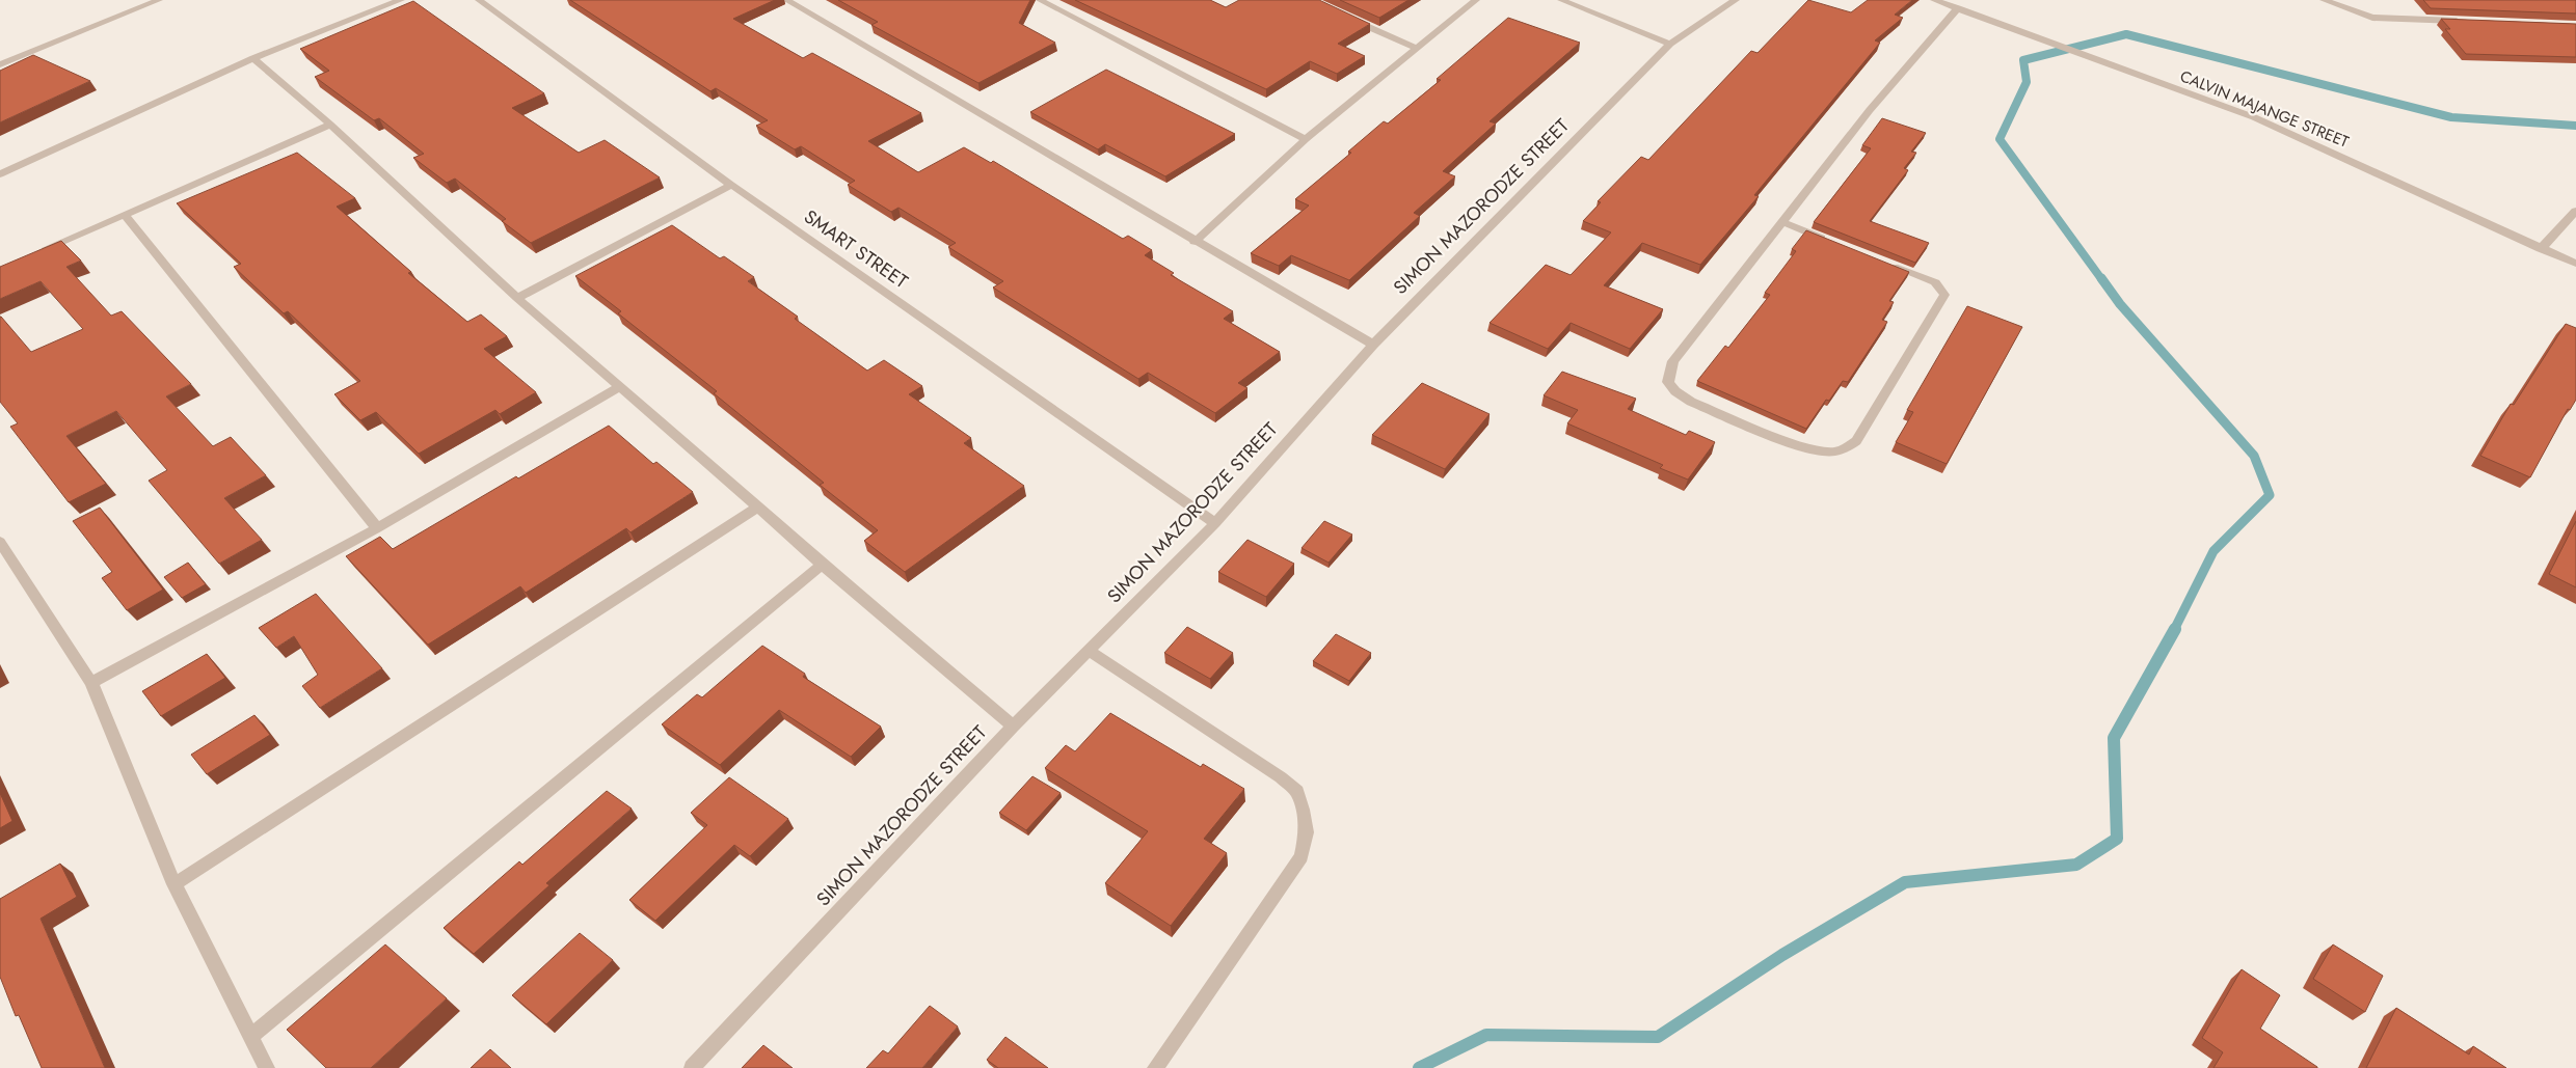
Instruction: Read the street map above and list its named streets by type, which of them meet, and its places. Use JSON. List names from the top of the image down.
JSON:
{
  "streets": {
    "street": ["CALVIN MAJANGE STREET", "SIMON MAZORODZE STREET", "SMART STREET"]
  },
  "crossings": [
    ["SIMON MAZORODZE STREET", "SMART STREET"]
  ]
}
